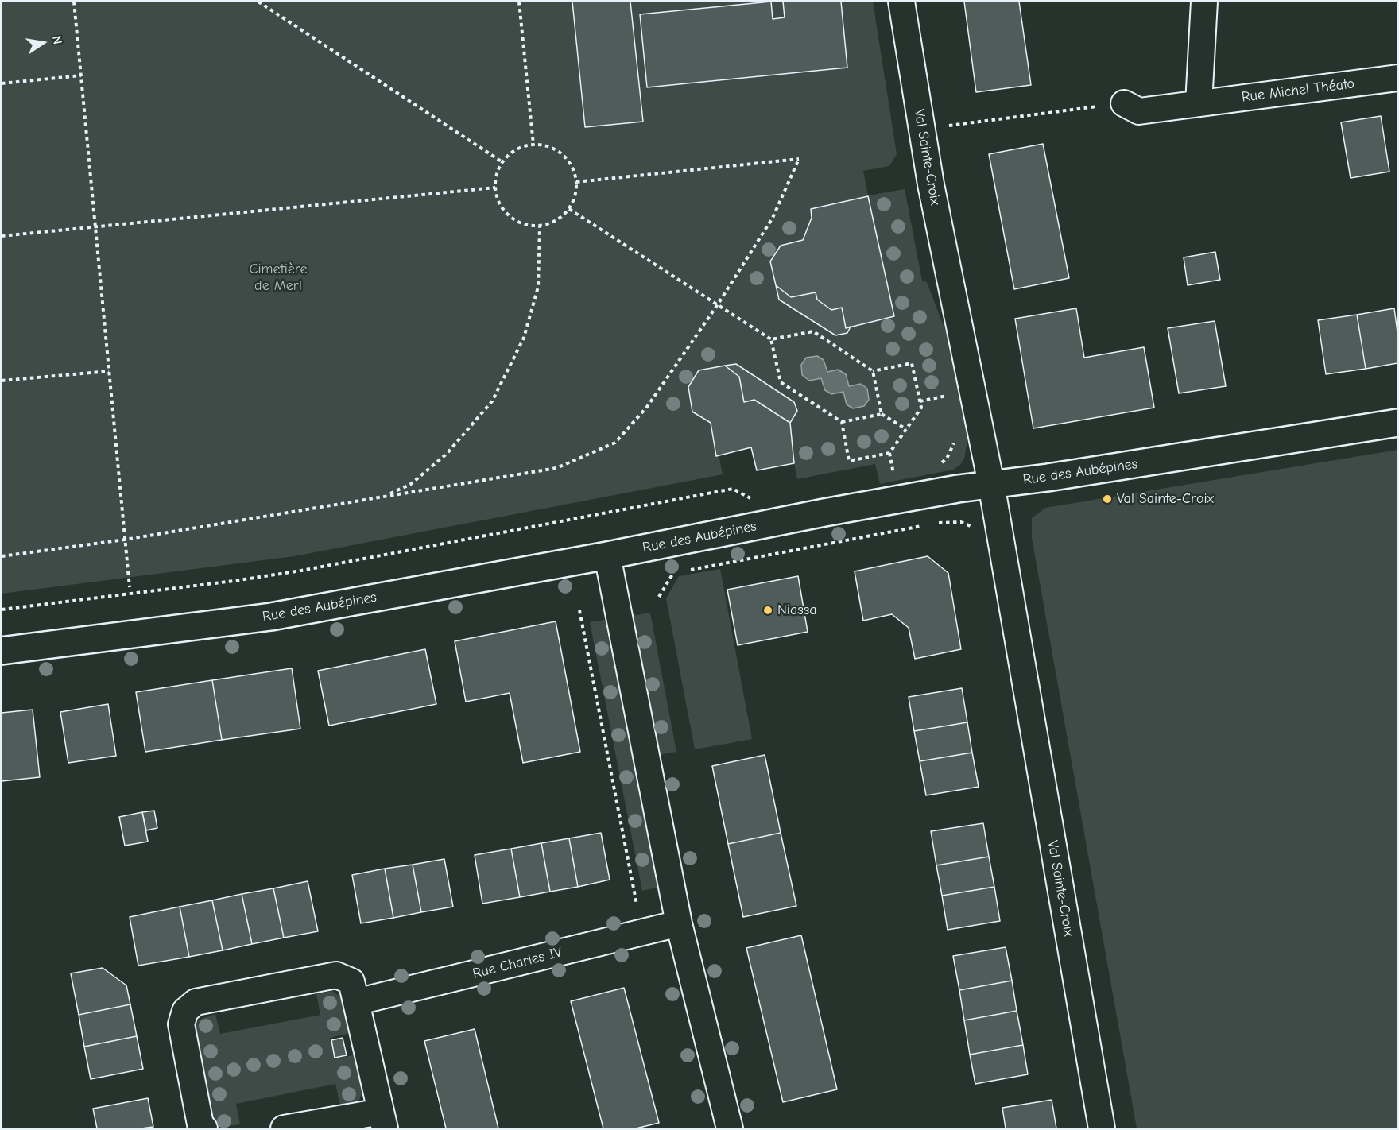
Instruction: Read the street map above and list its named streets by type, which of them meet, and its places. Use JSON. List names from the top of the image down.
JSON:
{
  "streets": {
    "street": [
      "Rue Michel Théato",
      "Val Sainte-Croix",
      "Rue des Aubépines",
      "Rue Charles IV"
    ]
  },
  "crossings": [
    ["Val Sainte-Croix", "Rue des Aubépines"]
  ],
  "parks": ["Cimetière de Merl"],
  "places": ["Val Sainte-Croix", "Niassa"],
  "north": "right"
}
